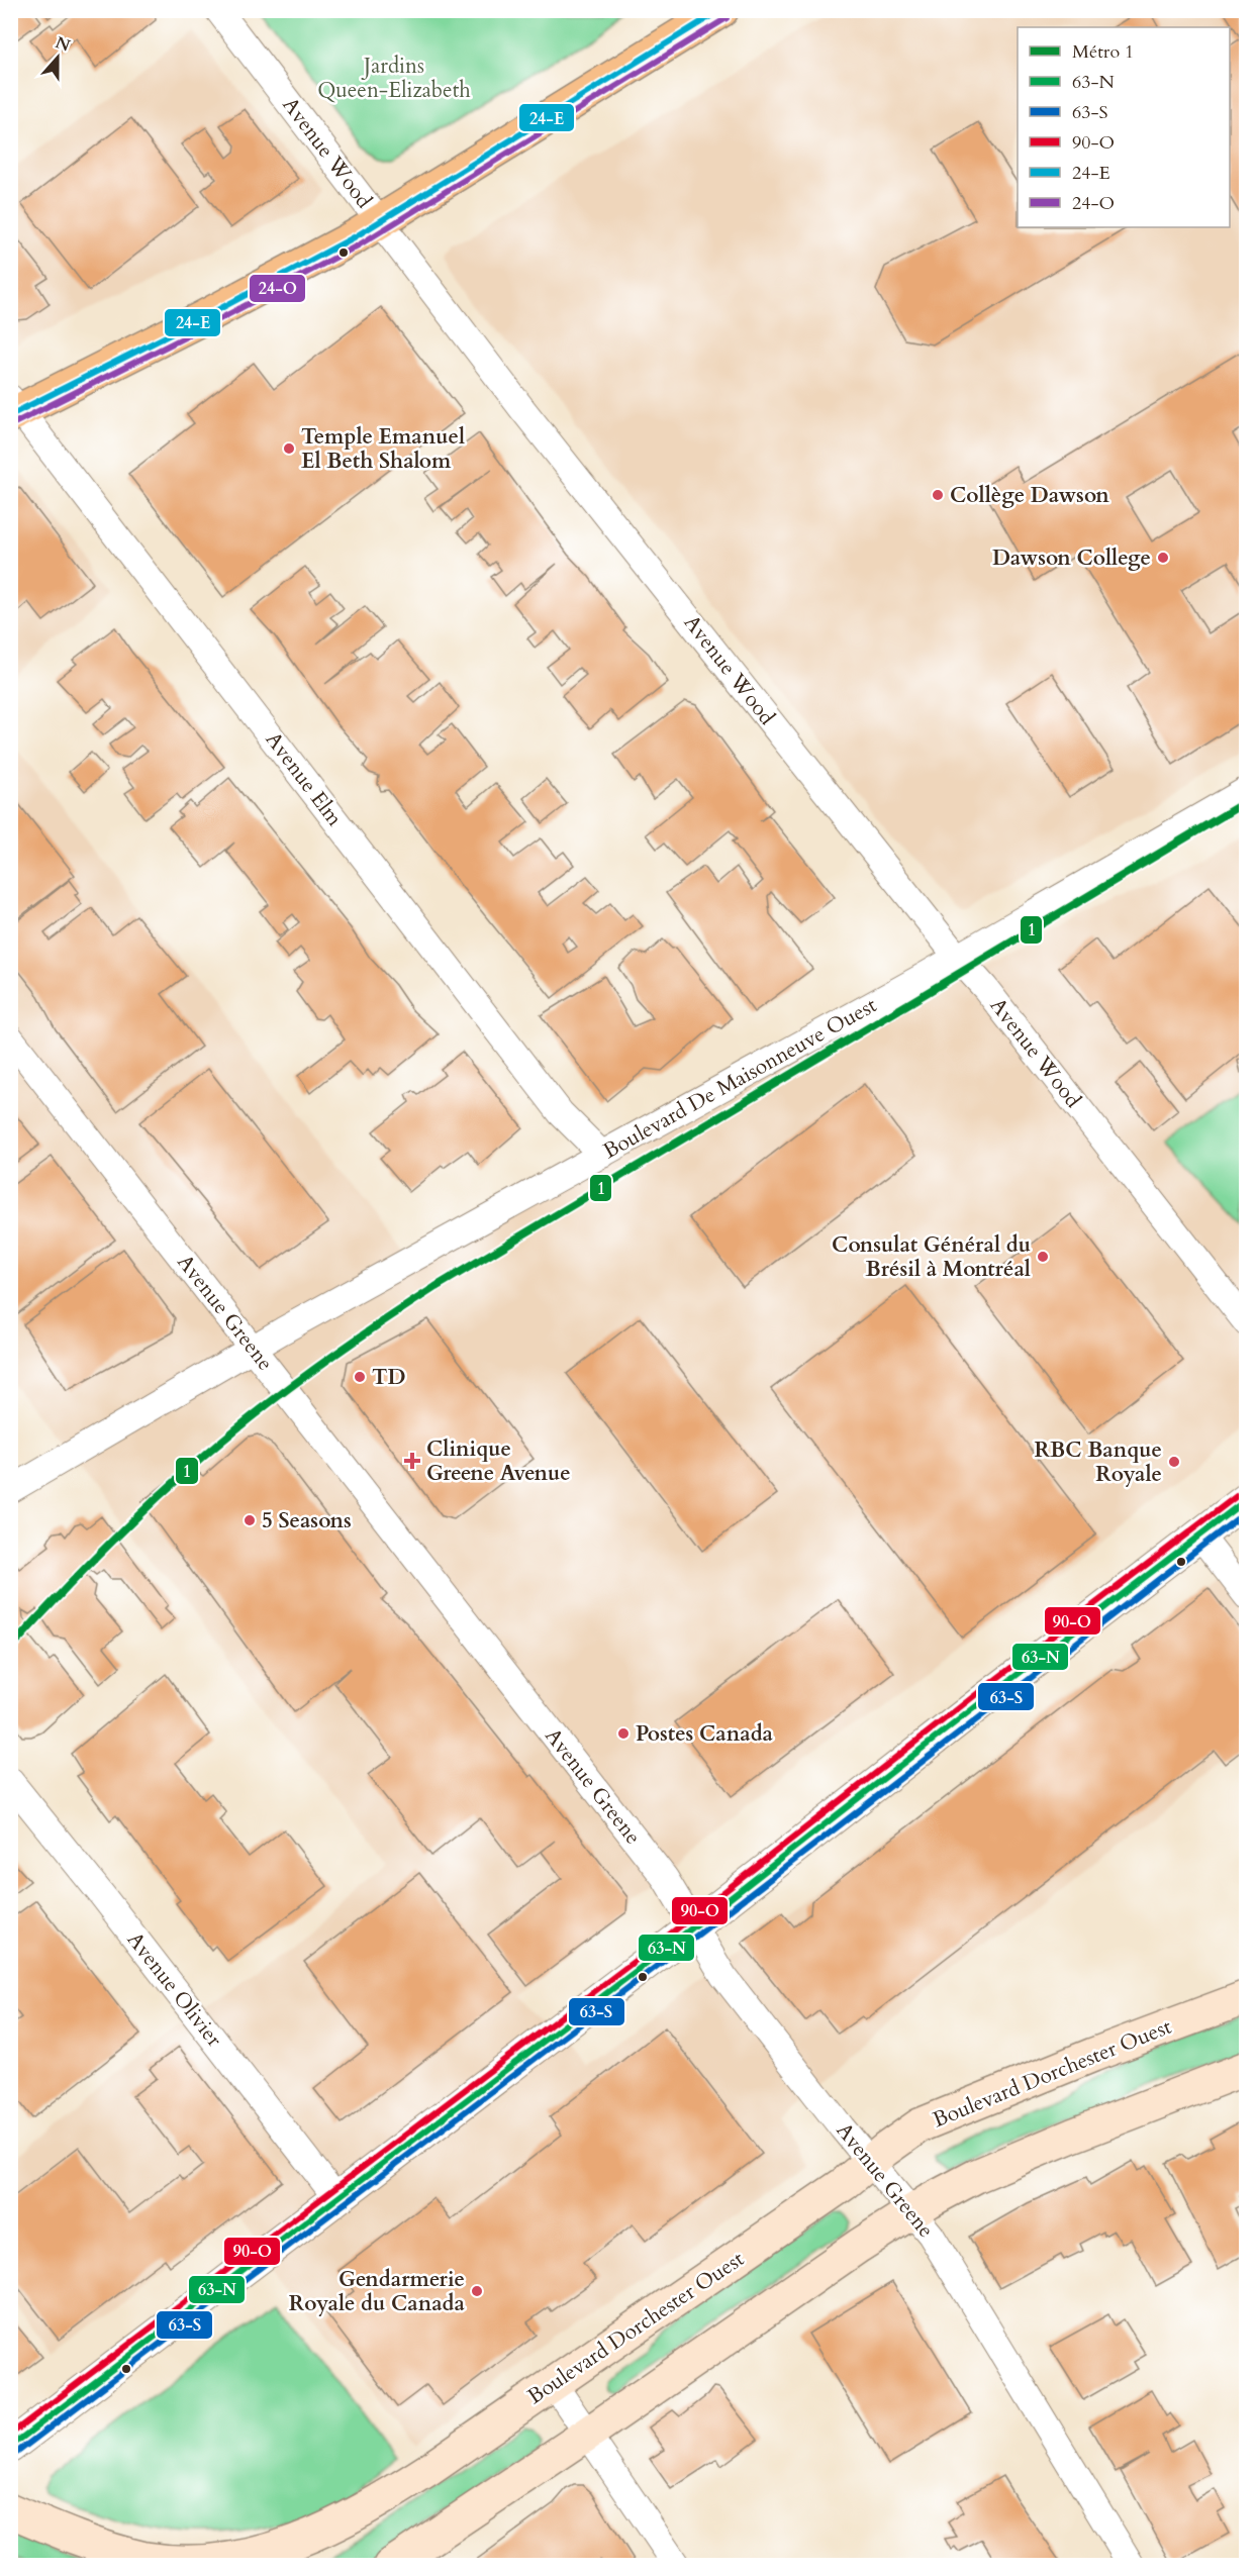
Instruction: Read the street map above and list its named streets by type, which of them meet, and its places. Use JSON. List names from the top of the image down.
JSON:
{
  "streets": {
    "main road": ["Boulevard Dorchester Ouest"],
    "street": [
      "Avenue Wood",
      "Avenue Elm",
      "Boulevard De Maisonneuve Ouest",
      "Avenue Greene",
      "Avenue Olivier"
    ]
  },
  "crossings": [
    ["Avenue Wood", "Boulevard De Maisonneuve Ouest"],
    ["Avenue Elm", "Boulevard De Maisonneuve Ouest"],
    ["Boulevard De Maisonneuve Ouest", "Avenue Greene"],
    ["Avenue Greene", "Boulevard Dorchester Ouest"]
  ],
  "parks": ["Jardins Queen-Elizabeth"],
  "places": {
    "other": [
      "Temple Emanuel El Beth Shalom",
      "Collège Dawson",
      "Dawson College",
      "Consulat Général du Brésil à Montréal",
      "TD",
      "RBC Banque Royale",
      "5 Seasons",
      "Postes Canada",
      "Gendarmerie Royale du Canada"
    ],
    "health": ["Clinique Greene Avenue"]
  },
  "lines": [
    "transit line 24-E",
    "transit line 24-O",
    "metro line 1",
    "transit line 90-O",
    "transit line 63-N",
    "transit line 63-S"
  ],
  "legend": [
    "Métro 1",
    "63-N",
    "63-S",
    "90-O",
    "24-E",
    "24-O"
  ],
  "north": "top"
}
